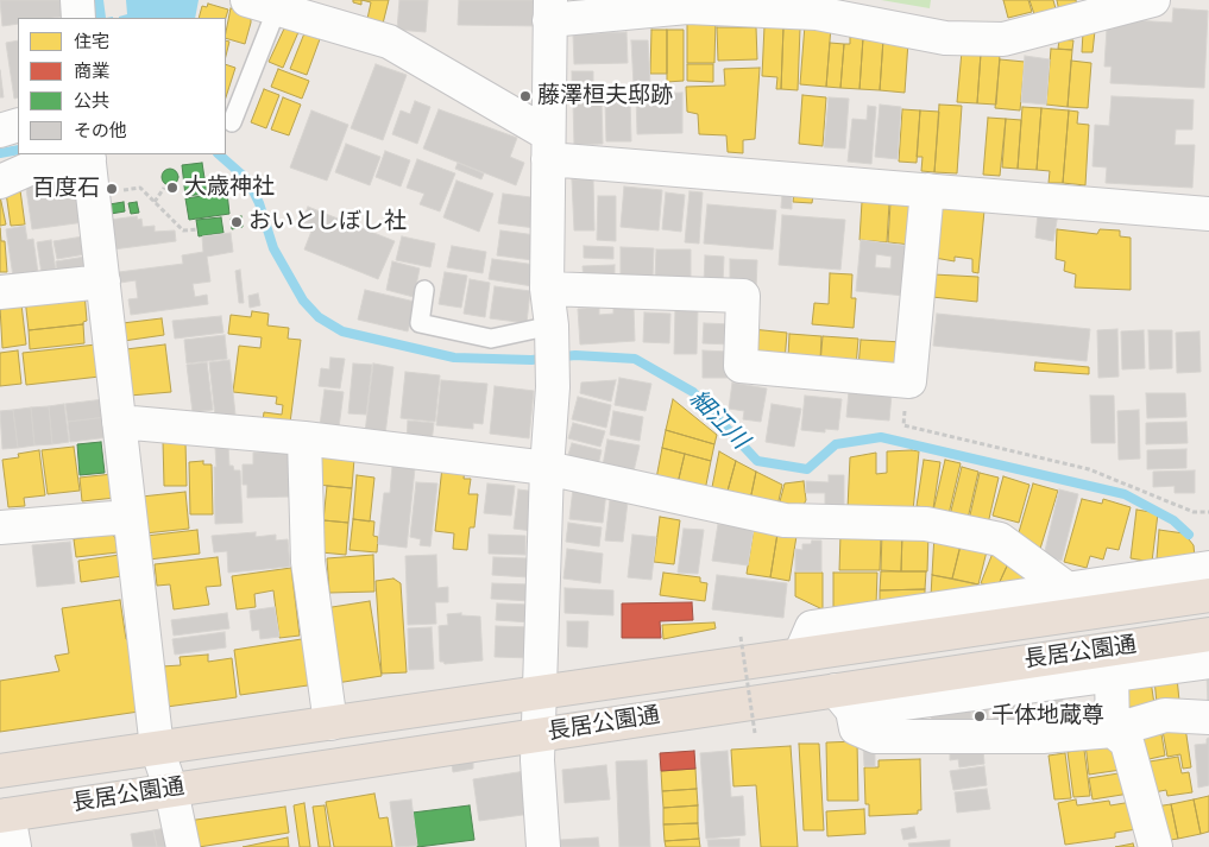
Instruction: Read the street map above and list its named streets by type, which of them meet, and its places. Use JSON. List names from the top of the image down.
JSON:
{
  "streets": {
    "highway": ["長居公園通"]
  },
  "water": ["細江川"],
  "places": [
    "藤澤桓夫邸跡",
    "大歳神社",
    "百度石",
    "おいとしぼし社",
    "千体地蔵尊"
  ],
  "legend": [
    "住宅",
    "商業",
    "公共",
    "その他"
  ]
}
